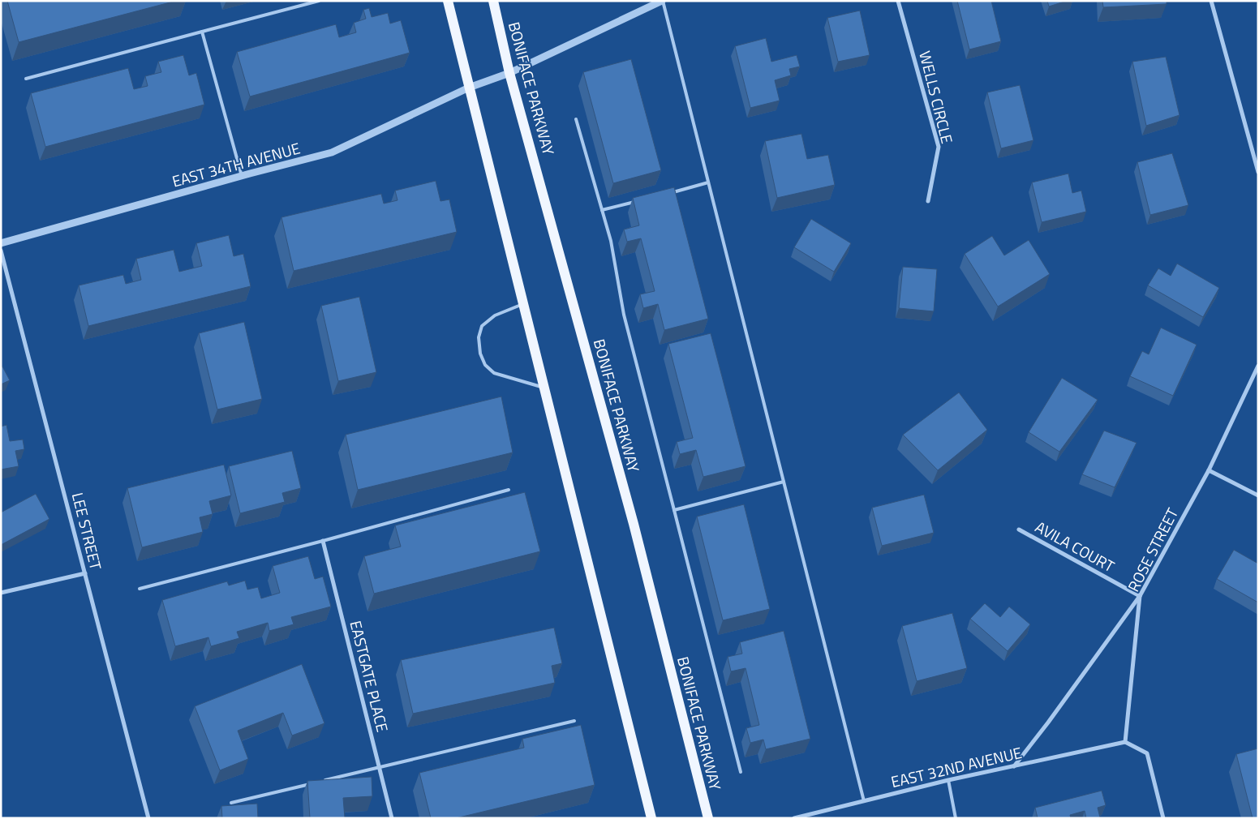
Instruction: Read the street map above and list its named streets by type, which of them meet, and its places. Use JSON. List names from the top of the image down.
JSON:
{
  "streets": {
    "main road": ["BONIFACE PARKWAY"],
    "street": [
      "WELLS CIRCLE",
      "EAST 34TH AVENUE",
      "LEE STREET",
      "AVILA COURT",
      "ROSE STREET",
      "EASTGATE PLACE",
      "EAST 32ND AVENUE"
    ]
  },
  "crossings": [
    ["BONIFACE PARKWAY", "EAST 34TH AVENUE"],
    ["AVILA COURT", "ROSE STREET"],
    ["ROSE STREET", "EAST 32ND AVENUE"]
  ]
}
